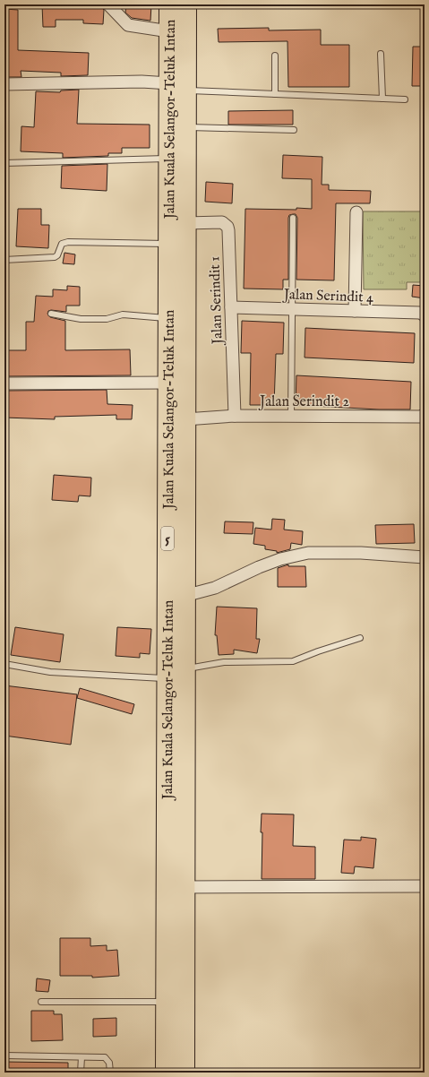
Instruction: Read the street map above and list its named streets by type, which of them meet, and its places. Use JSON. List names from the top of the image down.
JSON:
{
  "streets": {
    "highway": ["Jalan Kuala Selangor-Teluk Intan", "5"],
    "street": ["Jalan Serindit 4", "Jalan Serindit 1", "Jalan Serindit 2"]
  },
  "crossings": [
    ["Jalan Kuala Selangor-Teluk Intan", "Jalan Serindit 1"],
    ["Jalan Kuala Selangor-Teluk Intan", "Jalan Serindit 2"],
    ["Jalan Serindit 4", "Jalan Serindit 1"],
    ["Jalan Serindit 1", "Jalan Serindit 2"]
  ]
}
